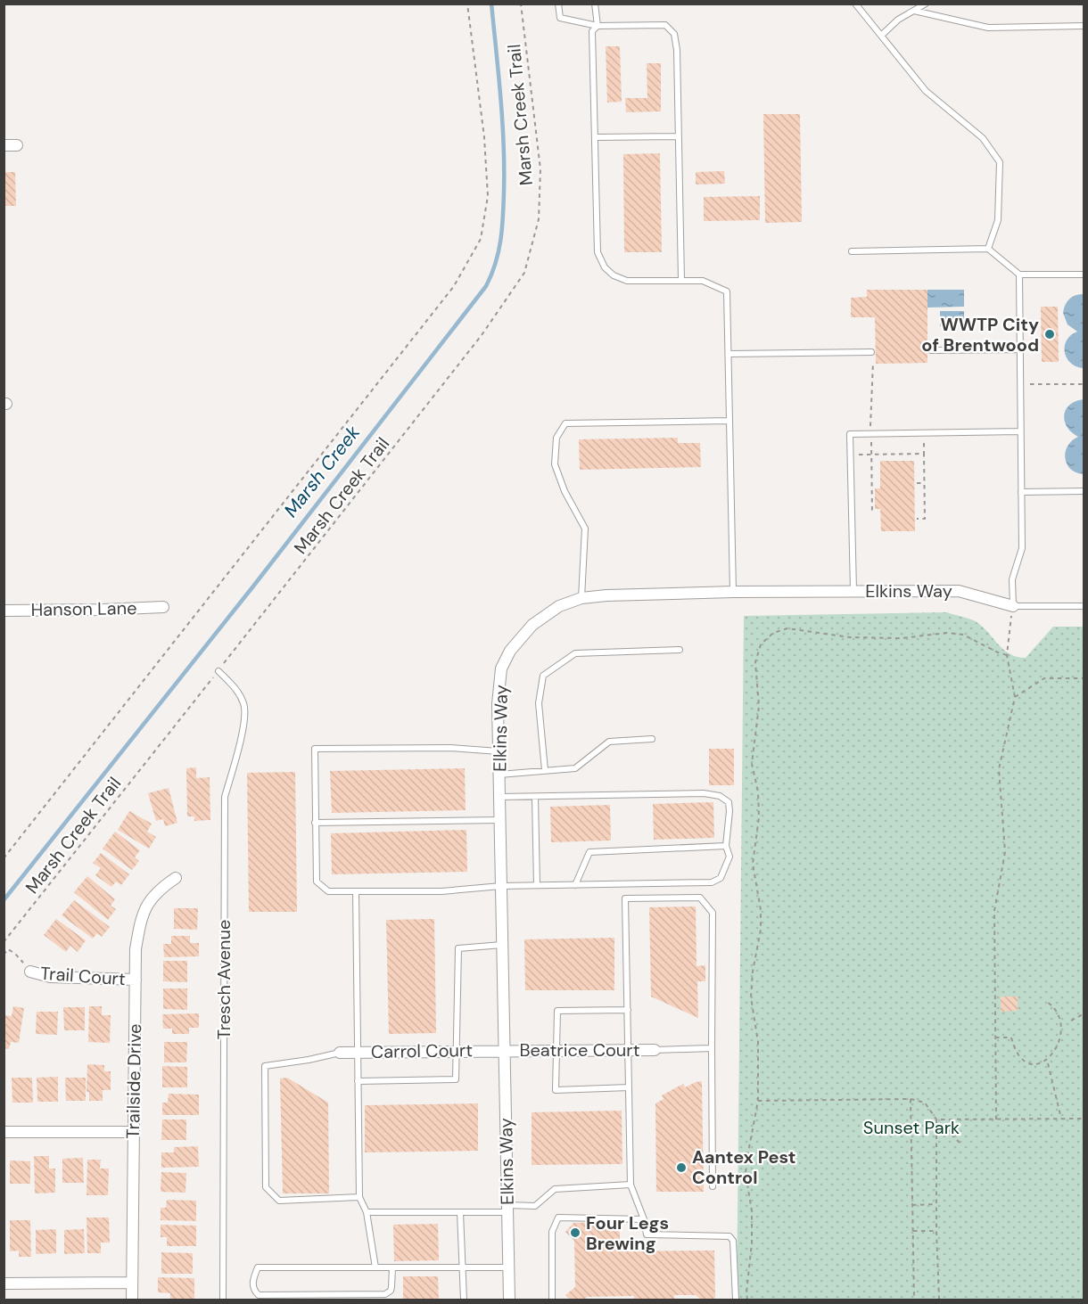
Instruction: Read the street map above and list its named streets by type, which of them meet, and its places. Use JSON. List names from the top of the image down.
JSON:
{
  "streets": {
    "street": [
      "Elkins Way",
      "Hanson Lane",
      "Trail Court",
      "Beatrice Court",
      "Carrol Court",
      "Trailside Drive"
    ],
    "lane": ["Tresch Avenue"],
    "path": ["Marsh Creek Trail"]
  },
  "crossings": [
    ["Marsh Creek Trail", "Tresch Avenue"],
    ["Elkins Way", "Beatrice Court"],
    ["Elkins Way", "Carrol Court"],
    ["Trail Court", "Trailside Drive"],
    ["Beatrice Court", "Carrol Court"]
  ],
  "water": ["Marsh Creek"],
  "parks": ["Sunset Park"],
  "places": ["WWTP City of Brentwood", "Aantex Pest Control", "Four Legs Brewing"]
}
